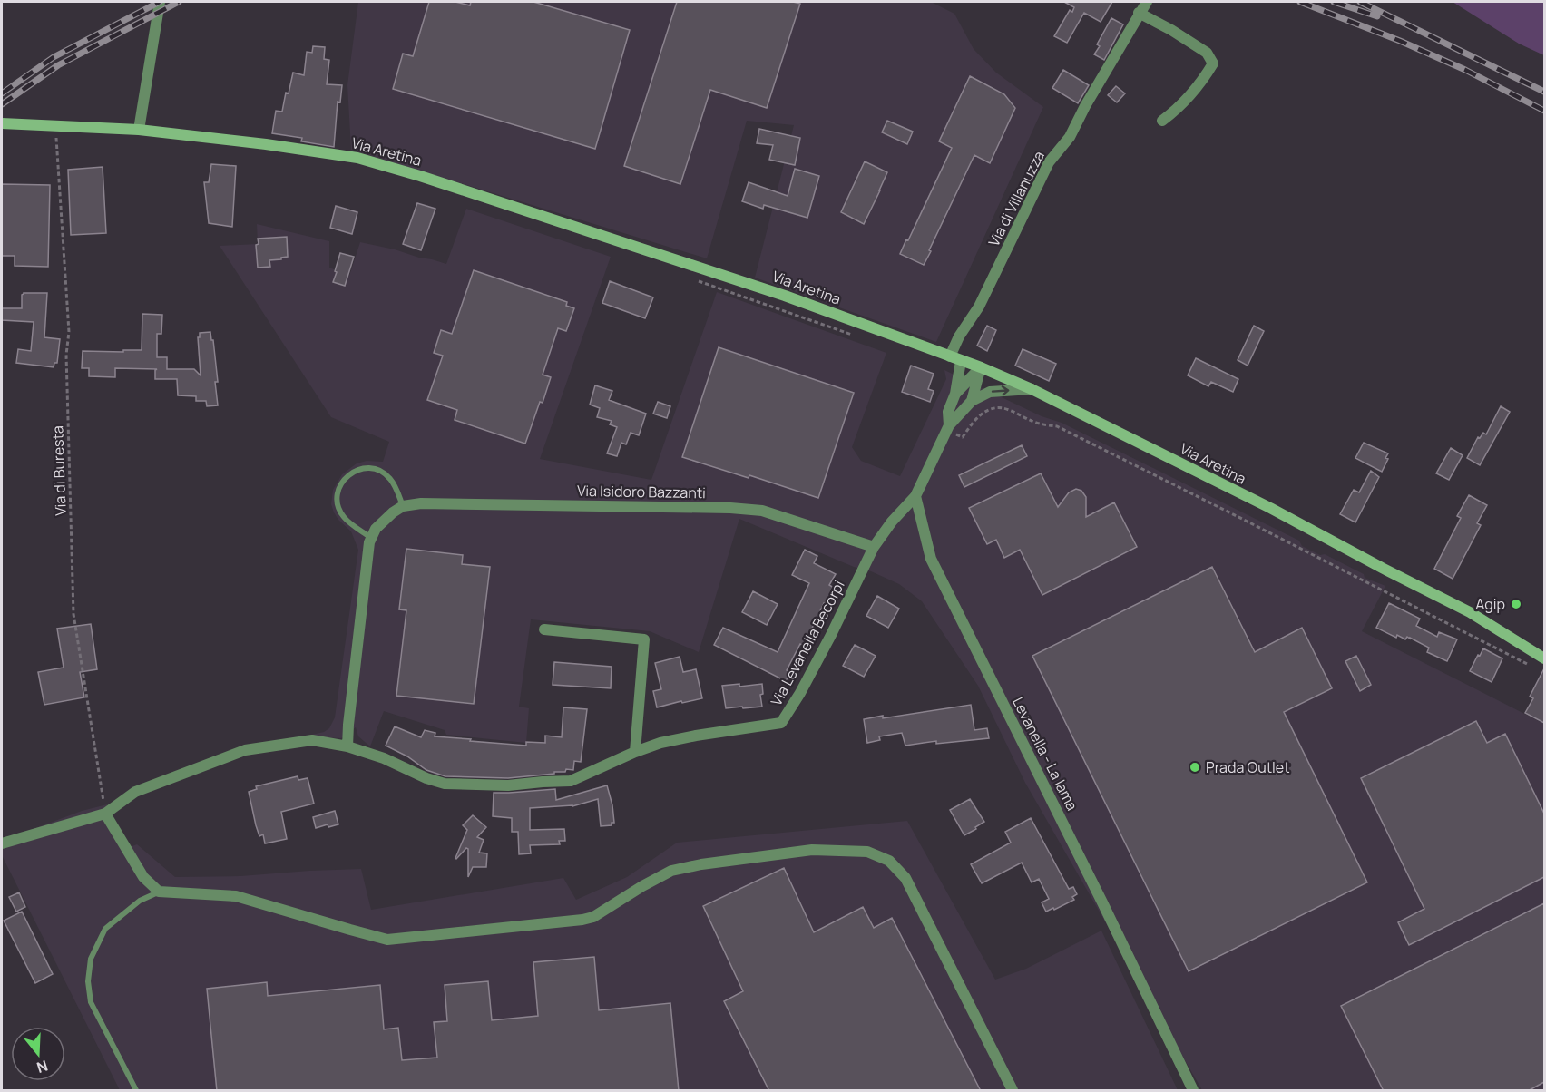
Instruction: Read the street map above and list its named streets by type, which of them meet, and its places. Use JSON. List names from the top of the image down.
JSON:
{
  "streets": {
    "street": [
      "Via Aretina",
      "Via di Villanuzza",
      "Via Isidoro Bazzanti",
      "Via Levanella Becorpi",
      "Levanella - La lama"
    ],
    "path": ["Via di Buresta"]
  },
  "crossings": [
    ["Via Aretina", "Via di Villanuzza"],
    ["Via Aretina", "Via di Buresta"],
    ["Via di Buresta", "Via Levanella Becorpi"],
    ["Via Isidoro Bazzanti", "Via Levanella Becorpi"],
    ["Via Levanella Becorpi", "Levanella - La lama"]
  ],
  "places": ["Agip", "Prada Outlet"],
  "north": "bottom"
}
